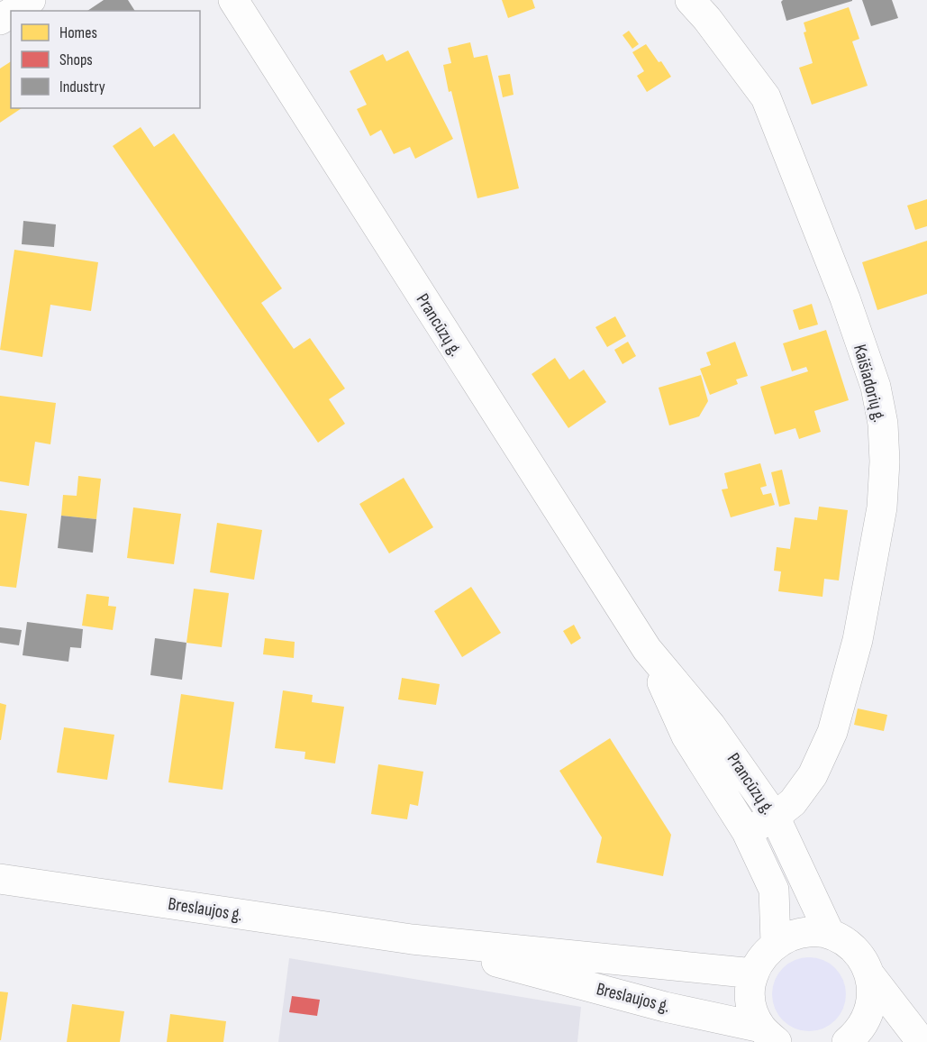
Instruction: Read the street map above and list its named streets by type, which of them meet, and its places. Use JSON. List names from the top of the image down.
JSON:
{
  "streets": {
    "street": ["Prancūzų g.", "Kaišiadorių g.", "Breslaujos g."]
  },
  "crossings": [
    ["Prancūzų g.", "Kaišiadorių g."]
  ],
  "legend": ["Homes", "Shops", "Industry"]
}
